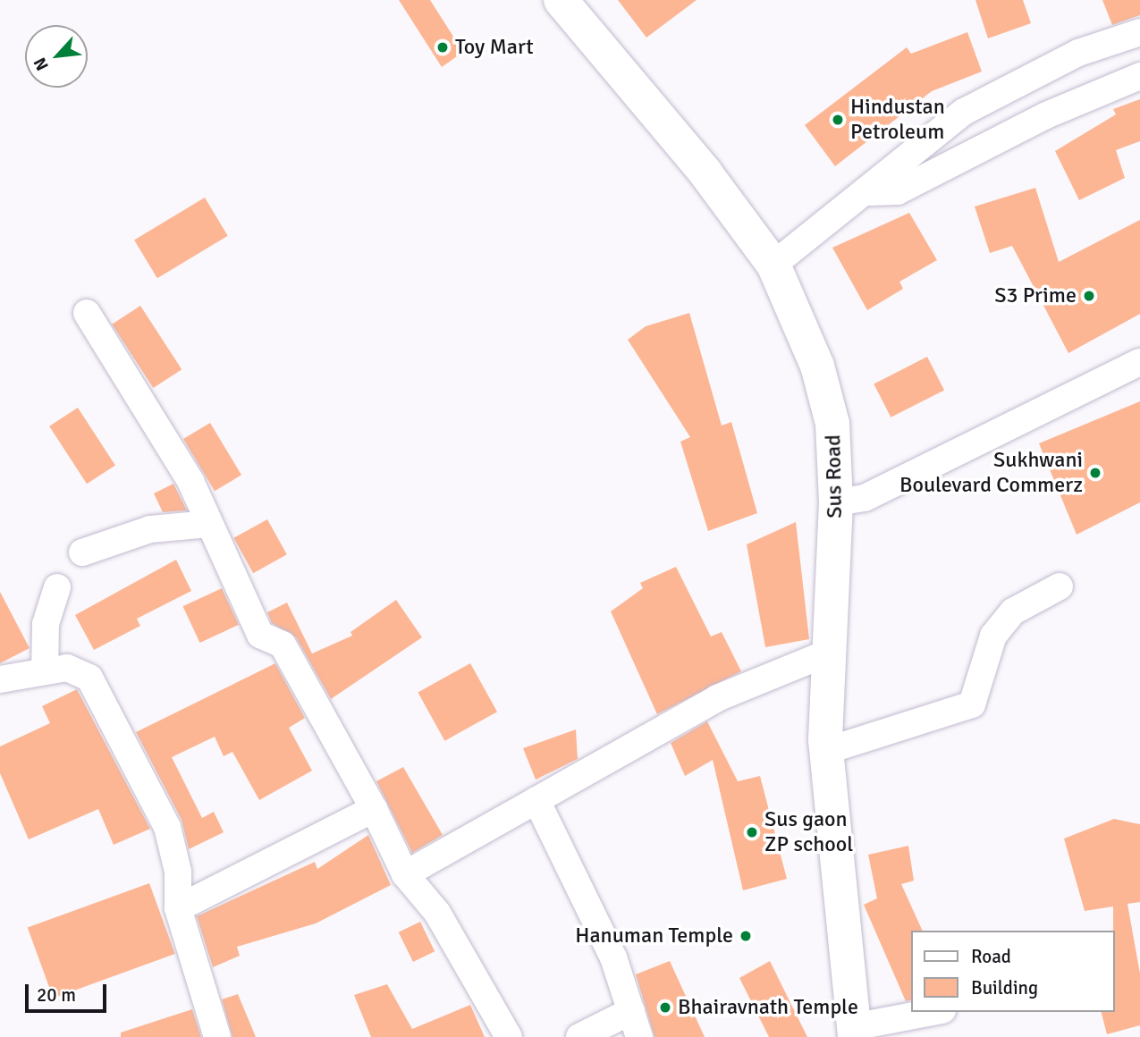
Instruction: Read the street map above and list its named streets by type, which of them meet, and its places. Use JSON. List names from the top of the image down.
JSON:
{
  "streets": {
    "main road": ["Sus Road"]
  },
  "places": [
    "Toy Mart",
    "Hindustan Petroleum",
    "S3 Prime",
    "Sukhwani Boulevard Commerz",
    "Sus gaon ZP school",
    "Hanuman Temple",
    "Bhairavnath Temple"
  ],
  "legend": ["Road", "Building"],
  "scale_bar": "20 m",
  "north": "bottom left"
}
